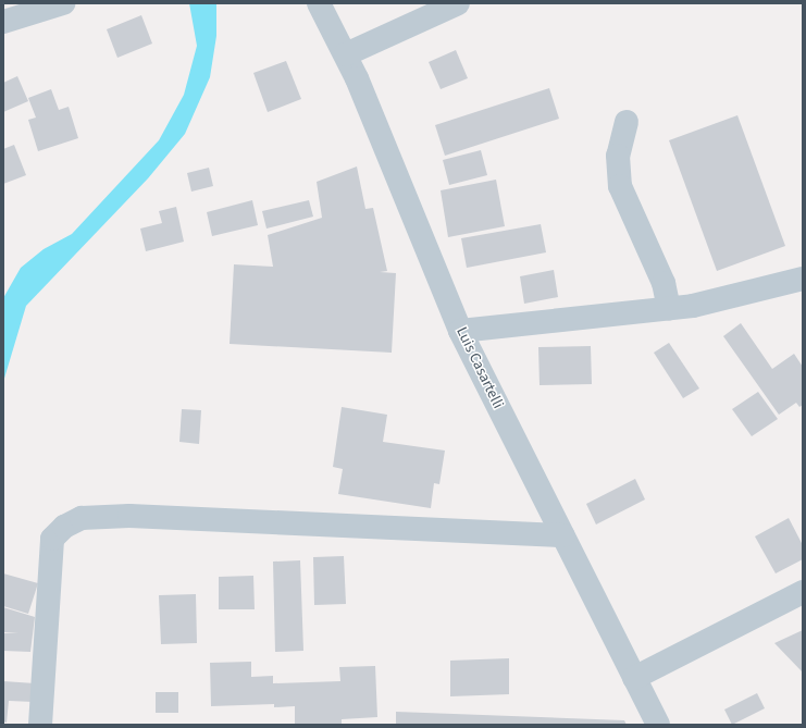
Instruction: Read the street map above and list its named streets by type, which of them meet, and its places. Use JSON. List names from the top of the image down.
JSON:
{
  "streets": {
    "street": ["Luis Casartelli"]
  }
}
